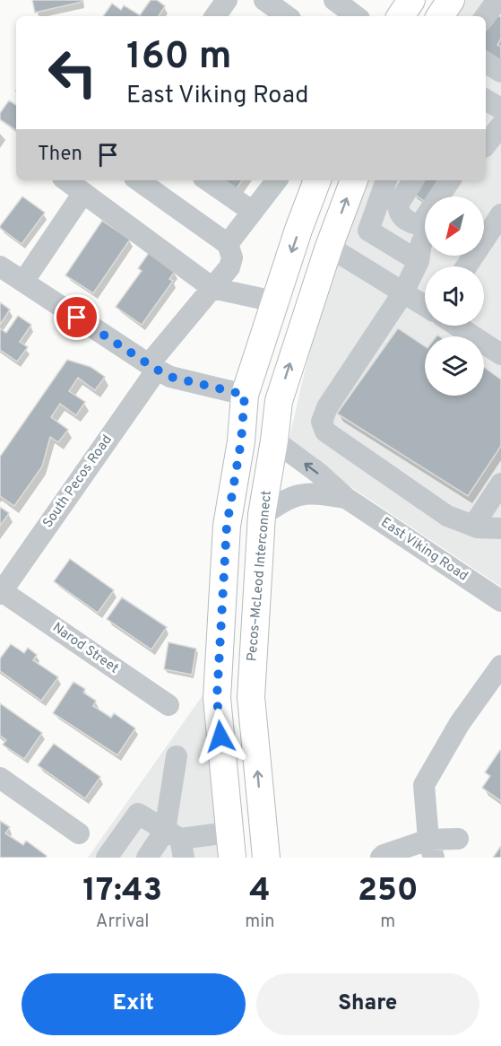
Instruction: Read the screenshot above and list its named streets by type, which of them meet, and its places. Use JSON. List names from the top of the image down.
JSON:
{
  "streets": {
    "main road": ["Pecos–McLeod Interconnect"],
    "street": ["South Pecos Road", "East Viking Road", "Narod Street"]
  },
  "crossings": [
    ["South Pecos Road", "Narod Street"],
    ["East Viking Road", "Pecos–McLeod Interconnect"]
  ],
  "north": "bottom left",
  "page": {
    "turn": ["160 m", "East Viking Road"],
    "then": "Then",
    "eta": [
      "17:43",
      "Arrival",
      "4",
      "min",
      "250",
      "m"
    ],
    "buttons": ["Exit", "Share"]
  }
}
